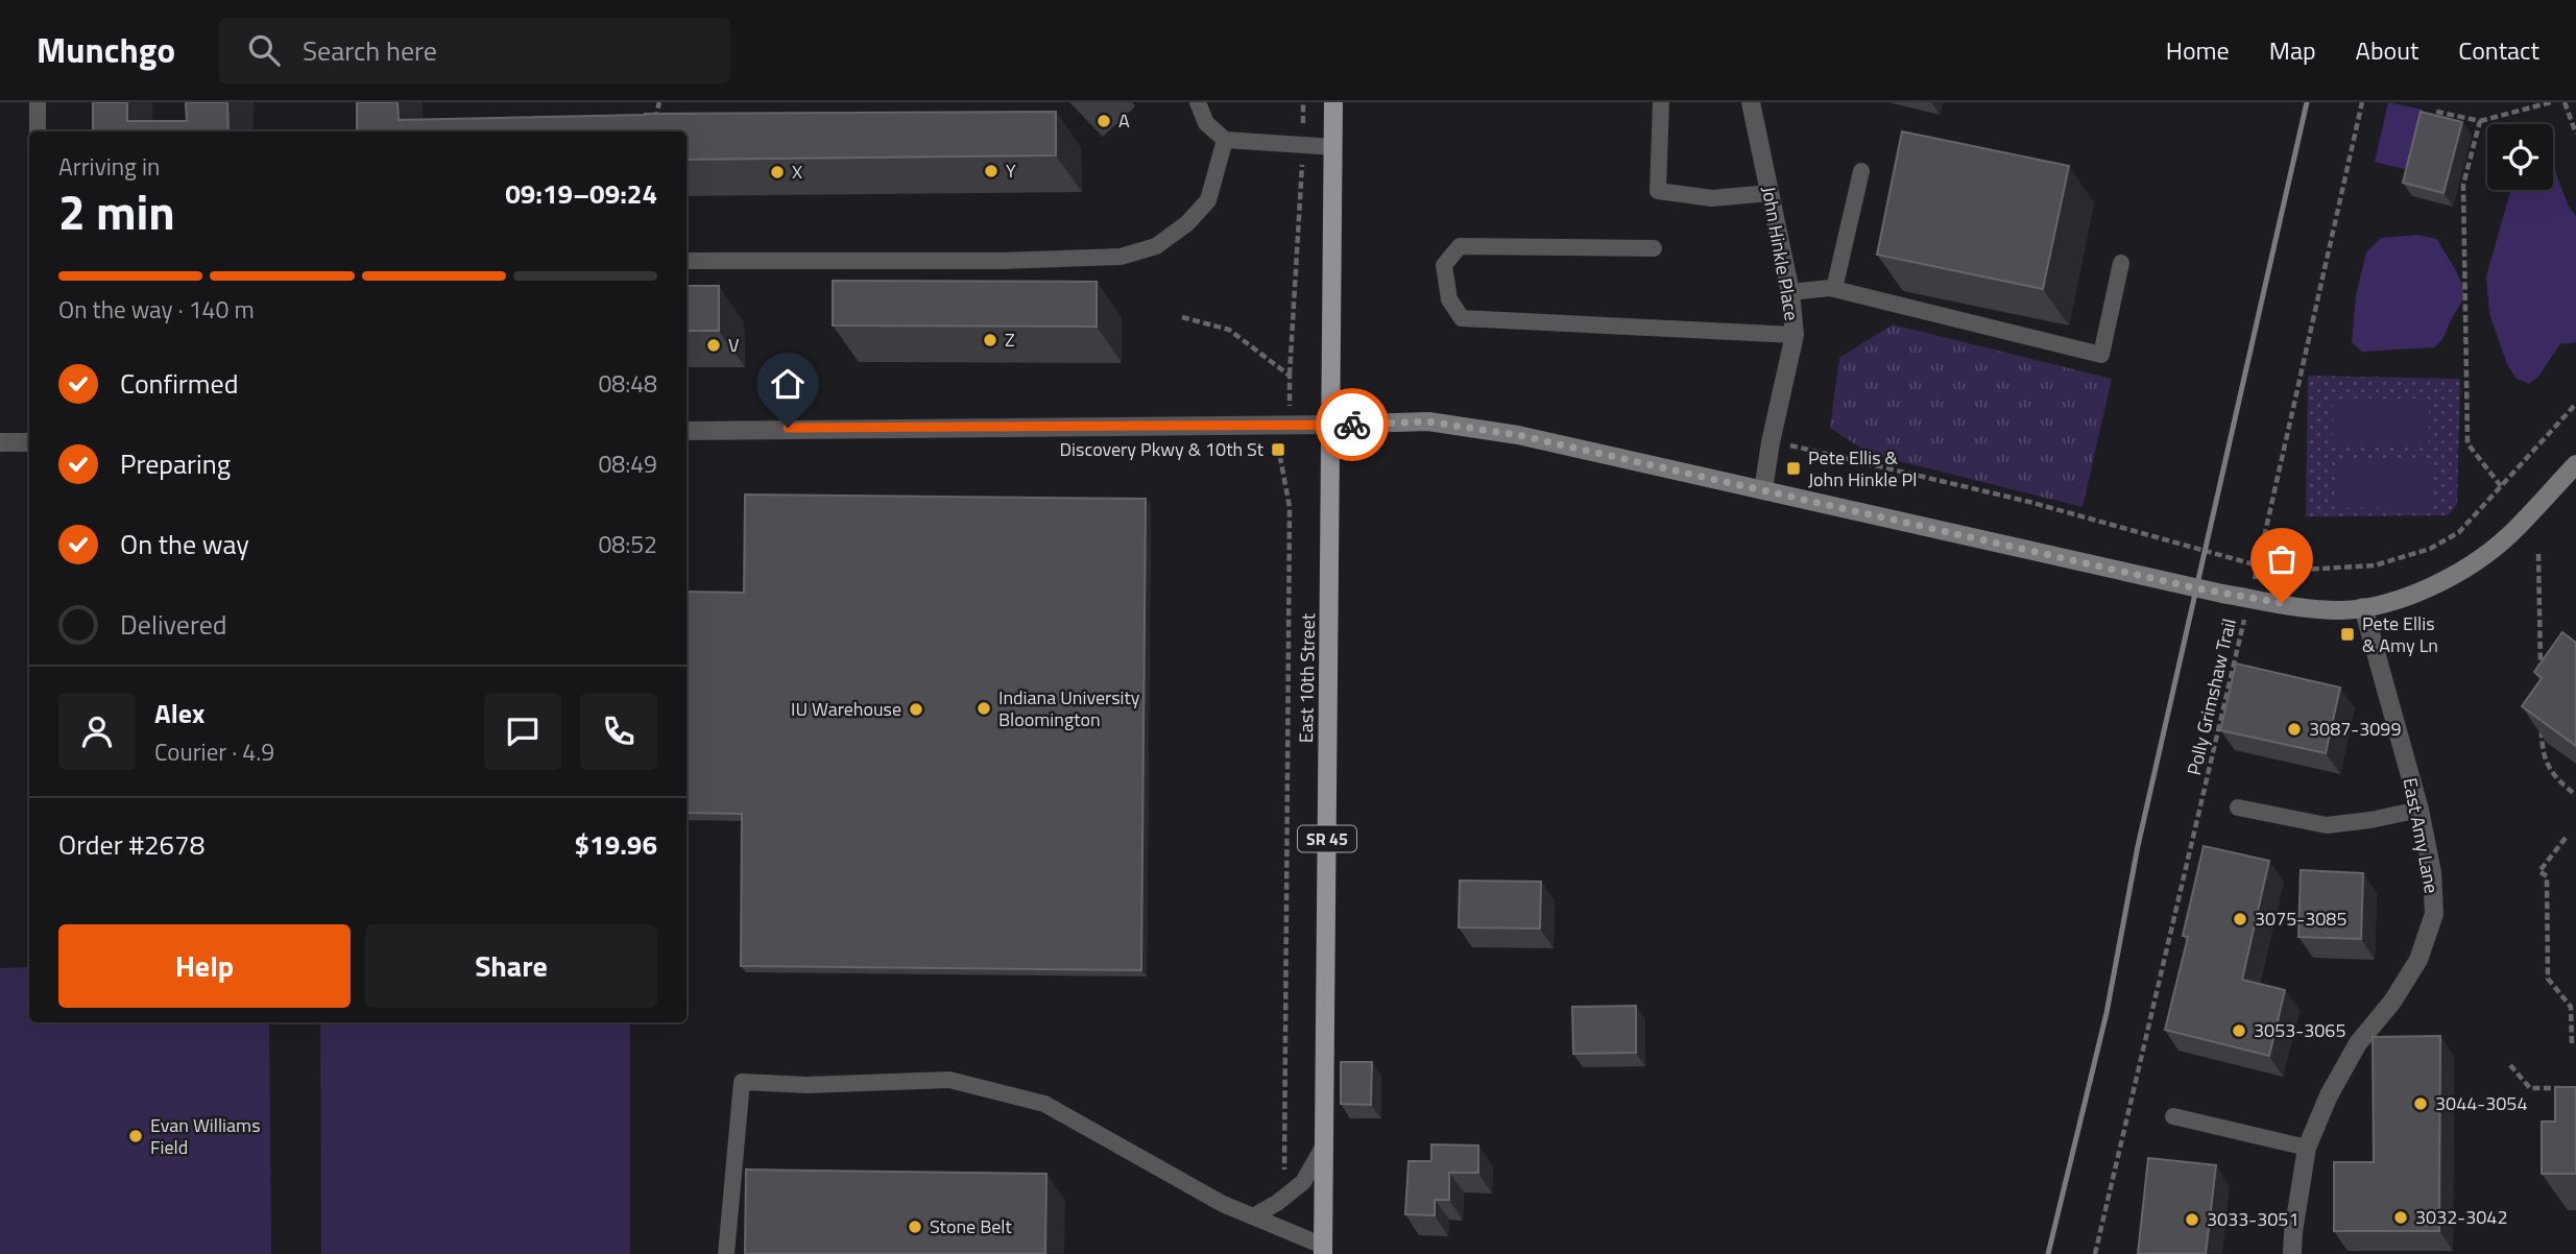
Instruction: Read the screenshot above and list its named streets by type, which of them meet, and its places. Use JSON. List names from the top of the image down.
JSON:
{
  "streets": {
    "main road": ["East 10th Street", "SR 45"],
    "street": ["John Hinkle Place", "East Amy Lane"],
    "path": ["Polly Grimshaw Trail"]
  },
  "places": {
    "other": [
      "A",
      "Y",
      "X",
      "Z",
      "V",
      "Indiana University Bloomington",
      "IU Warehouse",
      "3087-3099",
      "3075-3085",
      "3053-3065",
      "3044-3054",
      "Evan Williams Field",
      "3032-3042",
      "3033-3051",
      "Stone Belt"
    ],
    "transit": ["Discovery Pkwy & 10th St", "Pete Ellis & John Hinkle Pl", "Pete Ellis & Amy Ln"]
  },
  "page": {
    "header": "Munchgo",
    "search": "Search here",
    "nav": [
      "Home",
      "Map",
      "About",
      "Contact"
    ],
    "heading": ["2 min", "Arriving in", "09:19–09:24"],
    "panel": [
      "Alex",
      "Courier · 4.9",
      "Order #2678",
      "$19.96"
    ],
    "bar": "On the way · 140 m",
    "list": [
      ["Confirmed", "08:48"],
      ["Preparing", "08:49"],
      ["On the way", "08:52"],
      "Delivered"
    ],
    "buttons": ["Help", "Share"]
  }
}
